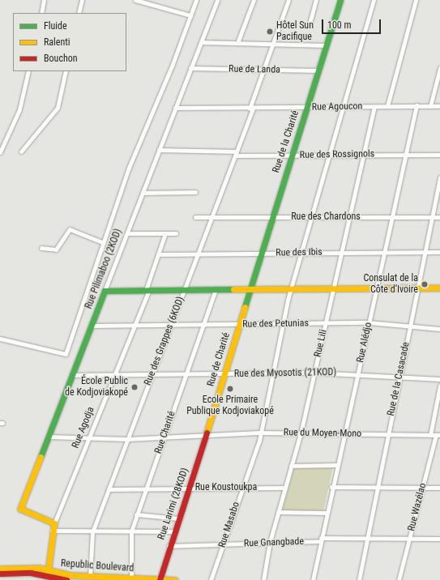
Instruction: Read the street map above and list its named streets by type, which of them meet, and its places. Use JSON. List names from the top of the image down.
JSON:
{
  "streets": {
    "main road": [
      "Rue de la Charité",
      "Rue Pilimaboo (2KOD)",
      "Rue de Charité",
      "Rue Agodja",
      "Rue Larimi (28KOD)",
      "Republic Boulevard"
    ],
    "street": [
      "Rue de Landa",
      "Rue Agoucon",
      "Rue des Rossignols",
      "Rue des Chardons",
      "Rue des Ibis",
      "Rue des Petunias",
      "Rue des Grappes (6KOD)",
      "Rue Alédjo",
      "Rue Lili",
      "Rue des Myosotis (21KOD)",
      "Rue de la Casacade",
      "Rue Charité",
      "Rue du Moyen-Mono",
      "Rue Koustoukpa",
      "Rue Wazélao",
      "Rue Masabo",
      "Rue Gnangbade"
    ]
  },
  "crossings": [
    ["Rue de Landa", "Rue de la Charité"],
    ["Rue de Landa", "Rue Pilimaboo (2KOD)"],
    ["Rue de Landa", "Rue des Grappes (6KOD)"],
    ["Rue Agoucon", "Rue de la Charité"],
    ["Rue Agoucon", "Rue Pilimaboo (2KOD)"],
    ["Rue Agoucon", "Rue des Grappes (6KOD)"],
    ["Rue Agoucon", "Rue Alédjo"],
    ["Rue Agoucon", "Rue Lili"],
    ["Rue Agoucon", "Rue Masabo"],
    ["Rue de la Charité", "Rue des Rossignols"],
    ["Rue de la Charité", "Rue des Chardons"],
    ["Rue de la Charité", "Rue des Ibis"],
    ["Rue de la Charité", "Rue de Charité"],
    ["Rue des Rossignols", "Rue Pilimaboo (2KOD)"],
    ["Rue des Rossignols", "Rue des Grappes (6KOD)"],
    ["Rue des Rossignols", "Rue Alédjo"],
    ["Rue des Rossignols", "Rue Lili"],
    ["Rue des Rossignols", "Rue Masabo"],
    ["Rue des Chardons", "Rue des Grappes (6KOD)"],
    ["Rue des Chardons", "Rue Alédjo"],
    ["Rue des Chardons", "Rue Lili"],
    ["Rue des Chardons", "Rue de la Casacade"],
    ["Rue des Chardons", "Rue Masabo"],
    ["Rue des Ibis", "Rue des Grappes (6KOD)"],
    ["Rue des Ibis", "Rue Alédjo"],
    ["Rue des Ibis", "Rue Lili"],
    ["Rue des Ibis", "Rue de la Casacade"],
    ["Rue des Ibis", "Rue Agodja"],
    ["Rue des Ibis", "Rue Masabo"],
    ["Rue Pilimaboo (2KOD)", "Rue des Petunias"],
    ["Rue Pilimaboo (2KOD)", "Rue des Myosotis (21KOD)"],
    ["Rue Pilimaboo (2KOD)", "Rue Agodja"],
    ["Rue Pilimaboo (2KOD)", "Rue du Moyen-Mono"],
    ["Rue des Petunias", "Rue des Grappes (6KOD)"],
    ["Rue des Petunias", "Rue Alédjo"],
    ["Rue des Petunias", "Rue Lili"],
    ["Rue des Petunias", "Rue de Charité"],
    ["Rue des Petunias", "Rue de la Casacade"],
    ["Rue des Petunias", "Rue Agodja"],
    ["Rue des Petunias", "Rue Charité"],
    ["Rue des Petunias", "Rue Masabo"],
    ["Rue des Grappes (6KOD)", "Rue des Myosotis (21KOD)"],
    ["Rue des Grappes (6KOD)", "Rue du Moyen-Mono"],
    ["Rue des Grappes (6KOD)", "Rue Koustoukpa"],
    ["Rue des Grappes (6KOD)", "Republic Boulevard"],
    ["Rue Alédjo", "Rue des Myosotis (21KOD)"],
    ["Rue Alédjo", "Rue du Moyen-Mono"],
    ["Rue Alédjo", "Rue Gnangbade"],
    ["Rue Lili", "Rue des Myosotis (21KOD)"],
    ["Rue Lili", "Rue du Moyen-Mono"],
    ["Rue Lili", "Rue Koustoukpa"],
    ["Rue Lili", "Rue Gnangbade"],
    ["Rue de Charité", "Rue des Myosotis (21KOD)"],
    ["Rue de Charité", "Rue du Moyen-Mono"],
    ["Rue de Charité", "Rue Larimi (28KOD)"],
    ["Rue des Myosotis (21KOD)", "Rue de la Casacade"],
    ["Rue des Myosotis (21KOD)", "Rue Agodja"],
    ["Rue des Myosotis (21KOD)", "Rue Charité"],
    ["Rue des Myosotis (21KOD)", "Rue Masabo"],
    ["Rue de la Casacade", "Rue du Moyen-Mono"],
    ["Rue de la Casacade", "Rue Gnangbade"],
    ["Rue Agodja", "Rue du Moyen-Mono"],
    ["Rue Agodja", "Republic Boulevard"],
    ["Rue Charité", "Rue du Moyen-Mono"],
    ["Rue Charité", "Rue Koustoukpa"],
    ["Rue Charité", "Republic Boulevard"],
    ["Rue du Moyen-Mono", "Rue Larimi (28KOD)"],
    ["Rue du Moyen-Mono", "Rue Wazélao"],
    ["Rue du Moyen-Mono", "Rue Masabo"],
    ["Rue Koustoukpa", "Rue Larimi (28KOD)"],
    ["Rue Koustoukpa", "Rue Masabo"],
    ["Rue Larimi (28KOD)", "Rue Gnangbade"],
    ["Rue Larimi (28KOD)", "Republic Boulevard"],
    ["Rue Wazélao", "Rue Gnangbade"],
    ["Rue Masabo", "Rue Gnangbade"]
  ],
  "places": [
    "Hôtel Sun Pacifique",
    "Consulat de la Côte d’Ivoire",
    "École Public de Kodjoviakopé",
    "Ecole Primaire Publique Kodjoviakopé"
  ],
  "legend": ["Fluide", "Ralenti", "Bouchon"],
  "scale_bar": "100 m"
}
